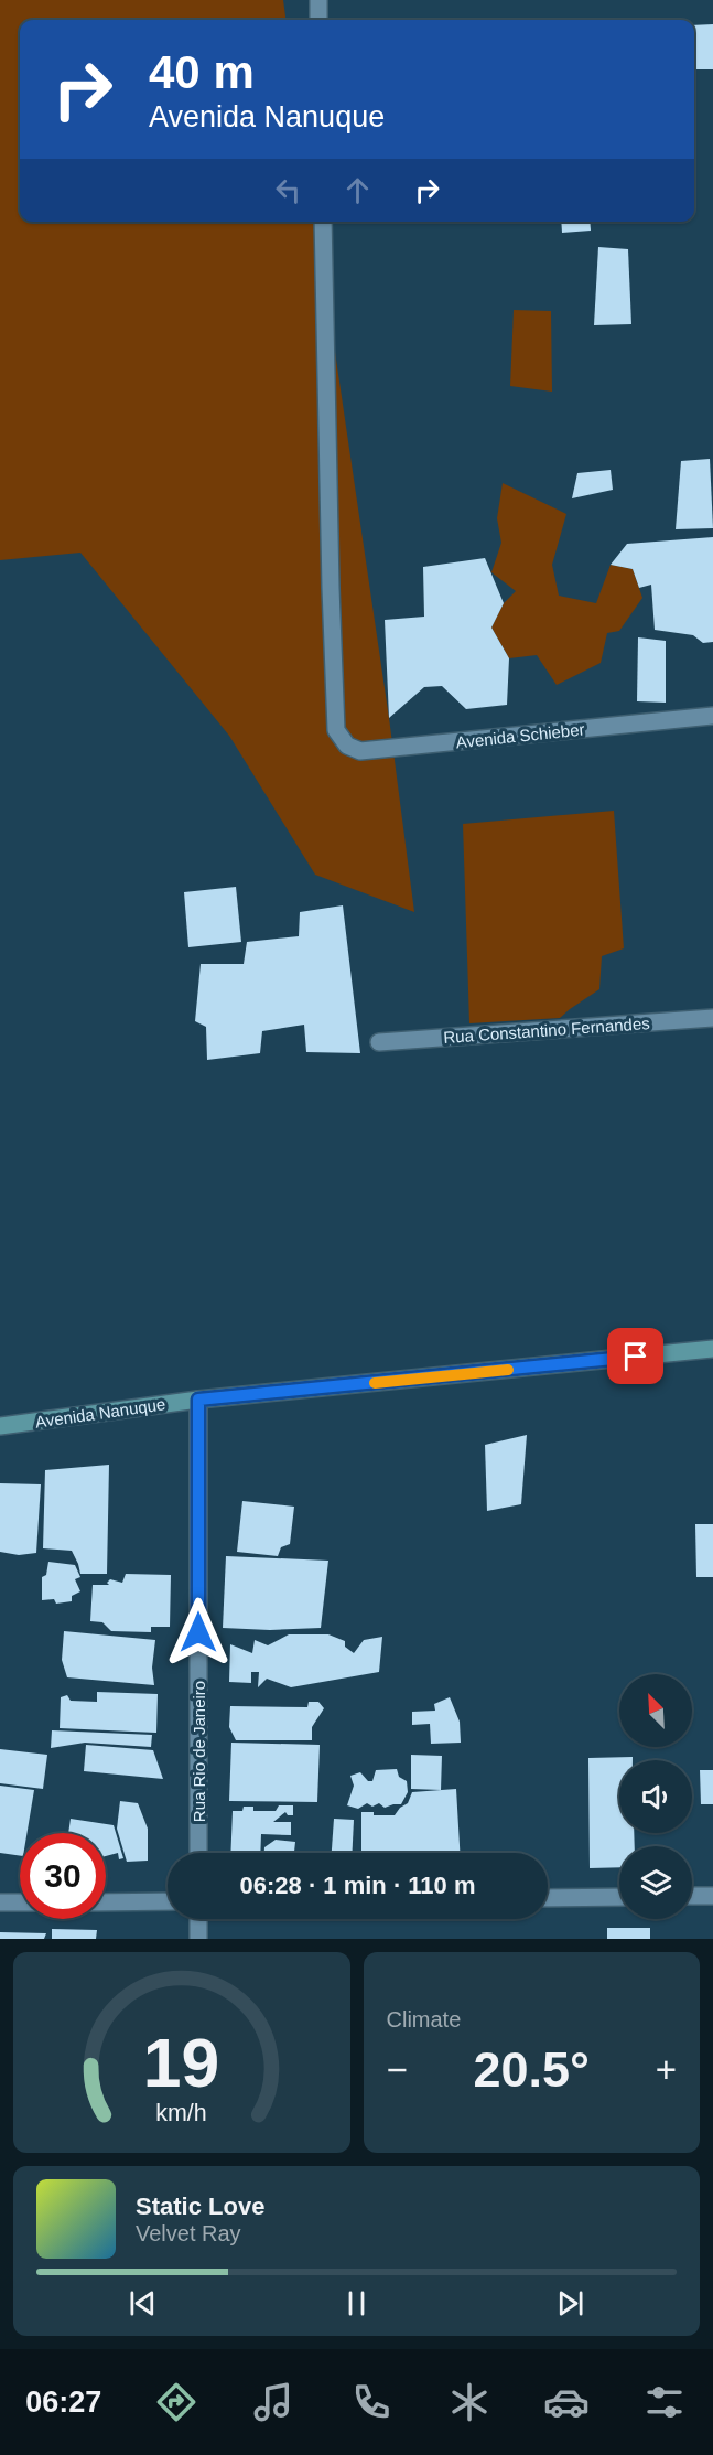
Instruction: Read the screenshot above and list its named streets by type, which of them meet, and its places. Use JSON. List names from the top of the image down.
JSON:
{
  "streets": {
    "main road": ["Avenida Nanuque"],
    "street": ["Avenida Schieber", "Rua Constantino Fernandes", "Rua Rio de Janeiro"]
  },
  "crossings": [
    ["Avenida Nanuque", "Rua Rio de Janeiro"]
  ],
  "north": "top left",
  "page": {
    "turn": ["40 m", "Avenida Nanuque"],
    "limit": "30",
    "trip": "06:28 · 1 min · 110 m",
    "tile": "Climate",
    "heat": ["−", "20.5°", "+"],
    "song": ["Static Love", "Velvet Ray"],
    "tabs": "06:27",
    "gauge": ["19", "km/h"]
  }
}
